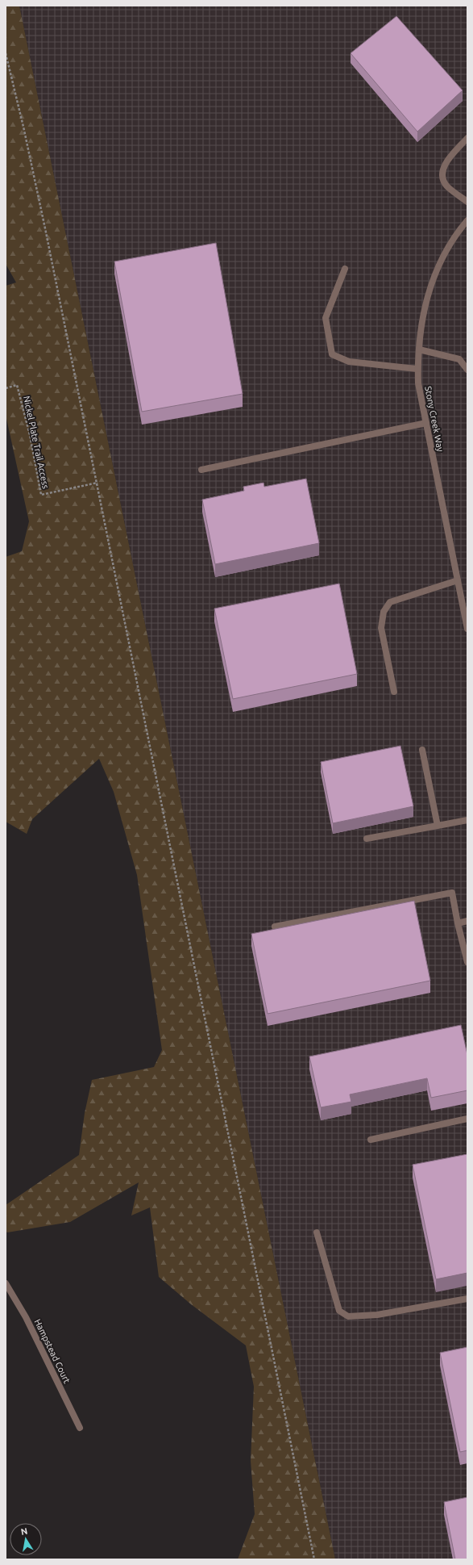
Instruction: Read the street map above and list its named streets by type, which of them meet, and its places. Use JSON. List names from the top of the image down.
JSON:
{
  "streets": {
    "street": ["Stony Creek Way", "Hampstead Court"],
    "path": ["Nickel Plate Trail Access"]
  },
  "north": "top"
}
